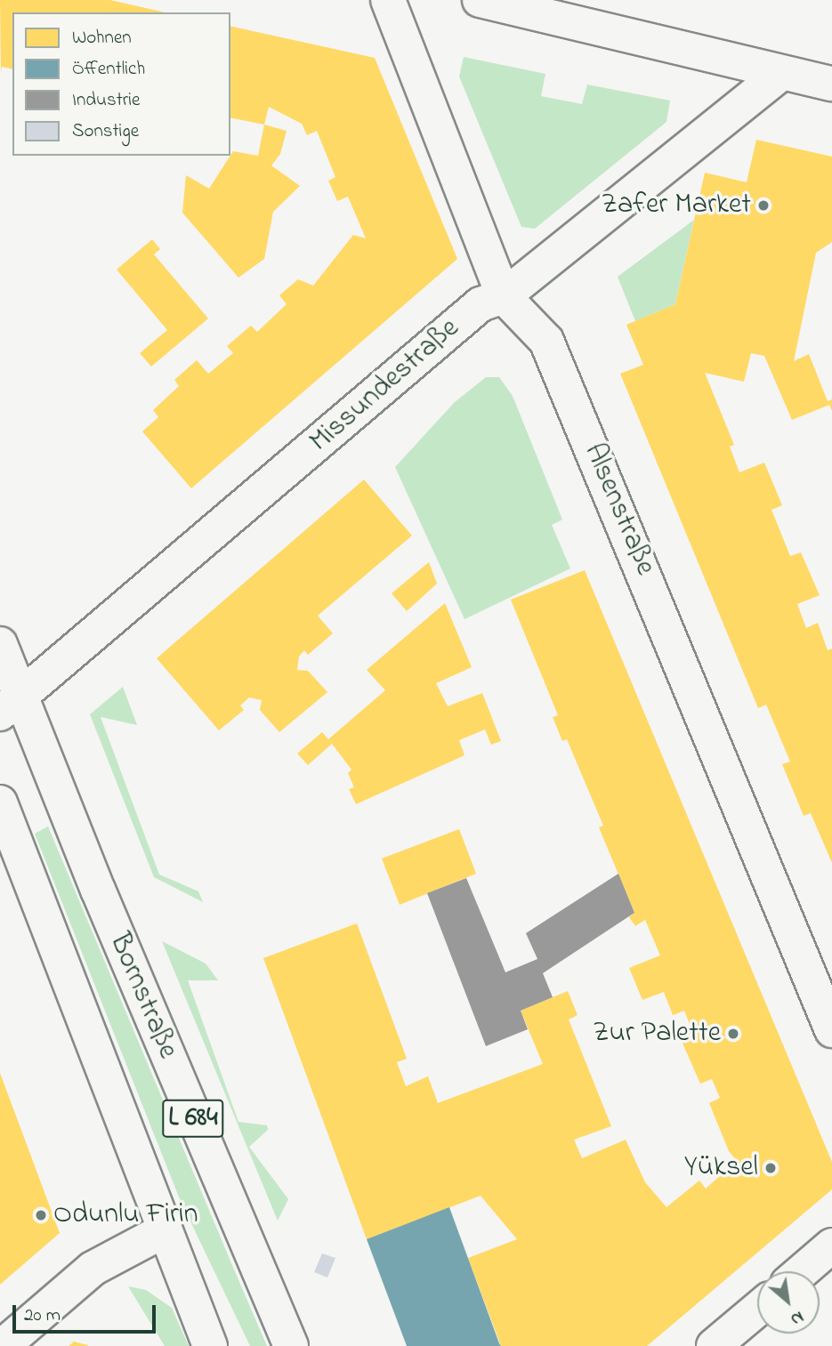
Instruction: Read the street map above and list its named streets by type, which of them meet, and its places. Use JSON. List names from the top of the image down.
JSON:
{
  "streets": {
    "street": [
      "Missundestraße",
      "Alsenstraße",
      "Bornstraße",
      "L 684"
    ]
  },
  "crossings": [
    ["Missundestraße", "Alsenstraße"],
    ["Missundestraße", "Bornstraße"]
  ],
  "places": [
    "Zafer Market",
    "Zur Palette",
    "Yüksel",
    "Odunlu Firin"
  ],
  "legend": [
    "Wohnen",
    "Öffentlich",
    "Industrie",
    "Sonstige"
  ],
  "scale_bar": "20 m",
  "north": "bottom right"
}
